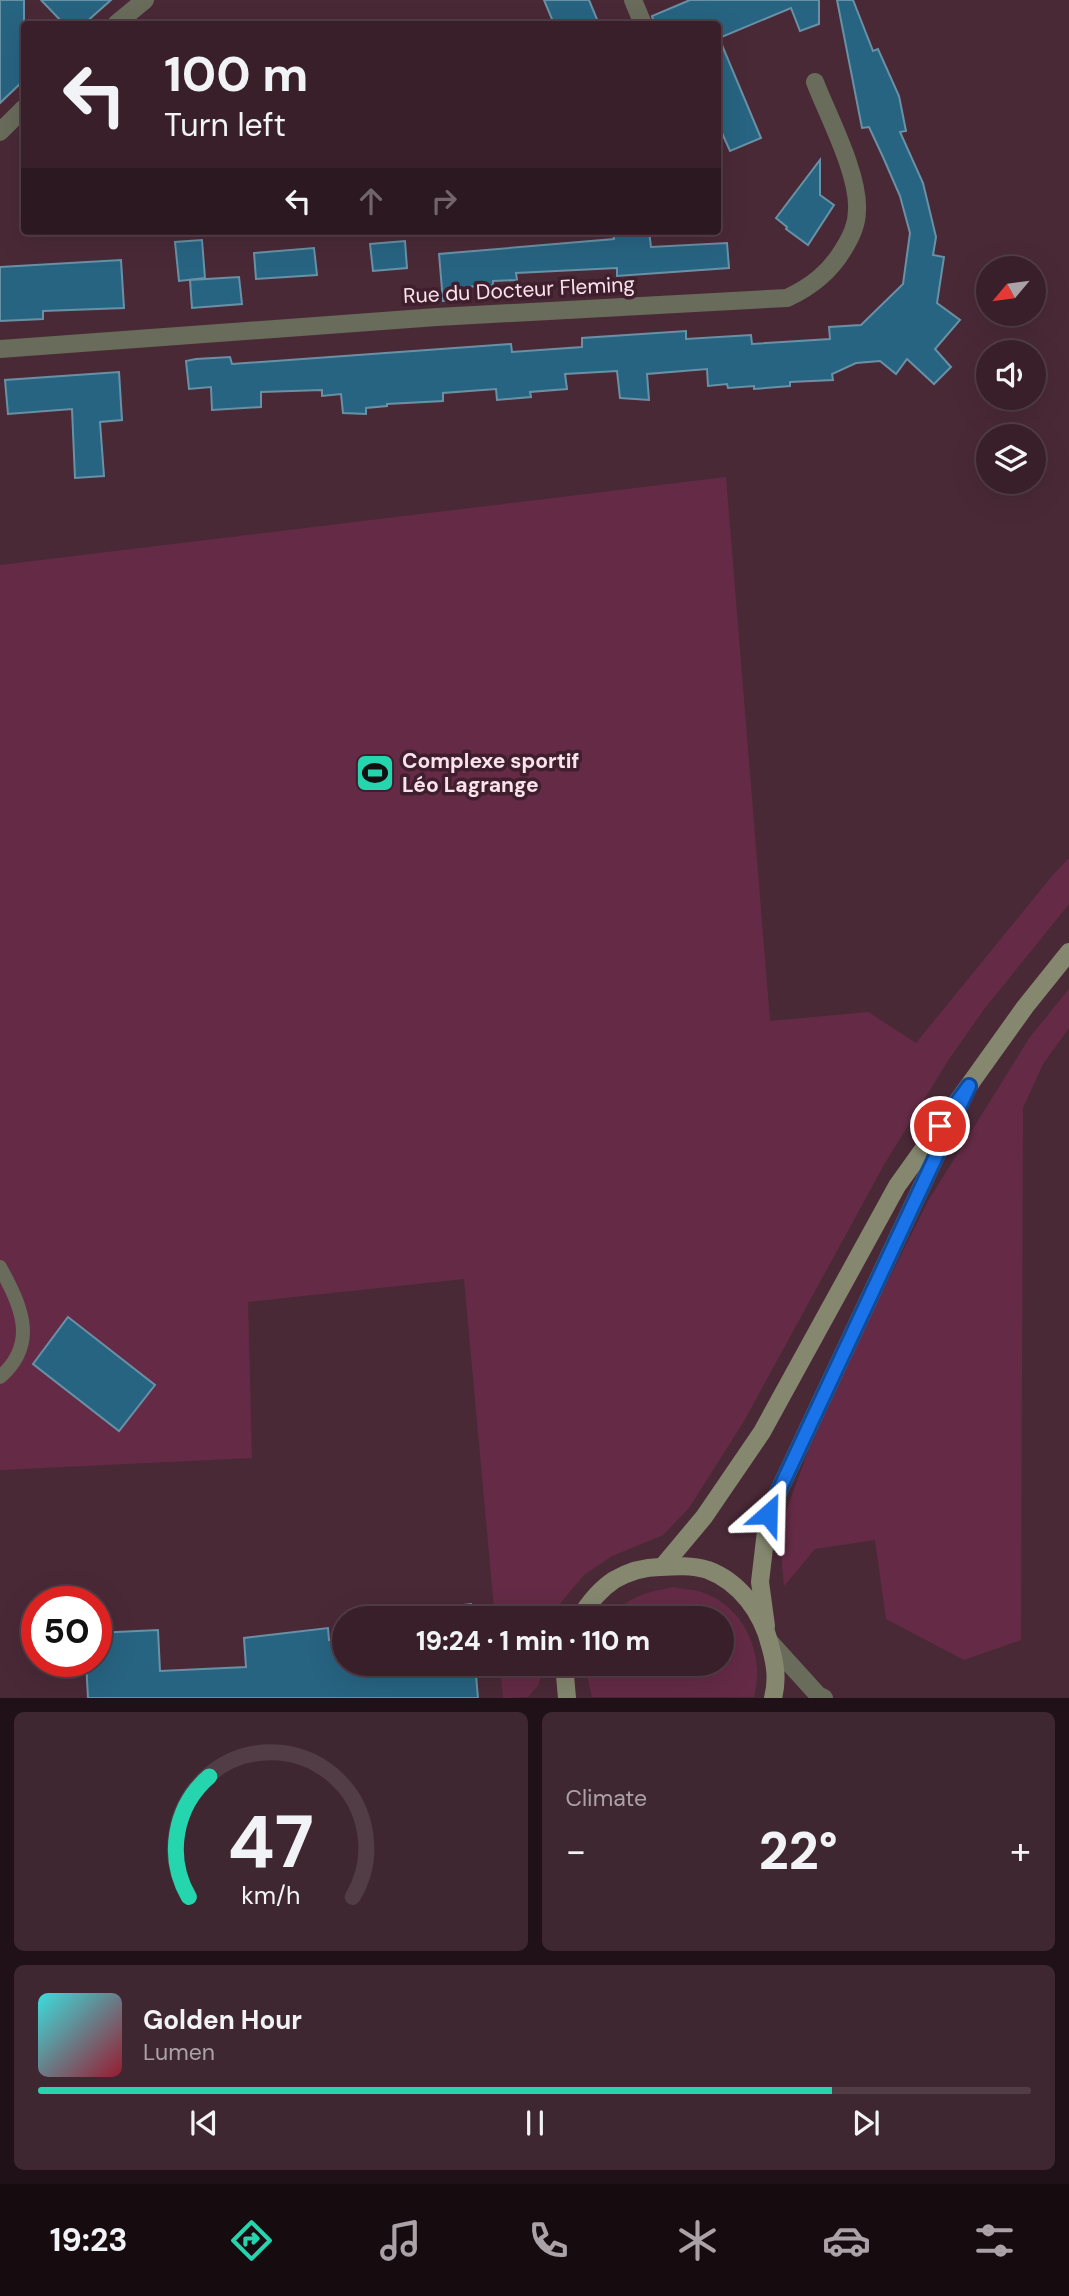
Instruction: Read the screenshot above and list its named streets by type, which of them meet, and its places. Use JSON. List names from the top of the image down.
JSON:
{
  "streets": {
    "street": ["Rue du Docteur Fleming"]
  },
  "places": {
    "sports": ["Complexe sportif Léo Lagrange"]
  },
  "north": "bottom left",
  "page": {
    "turn": ["100 m", "Turn left"],
    "limit": "50",
    "trip": "19:24 · 1 min · 110 m",
    "tile": "Climate",
    "heat": ["−", "22°", "+"],
    "song": ["Golden Hour", "Lumen"],
    "tabs": "19:23",
    "gauge": ["47", "km/h"]
  }
}
